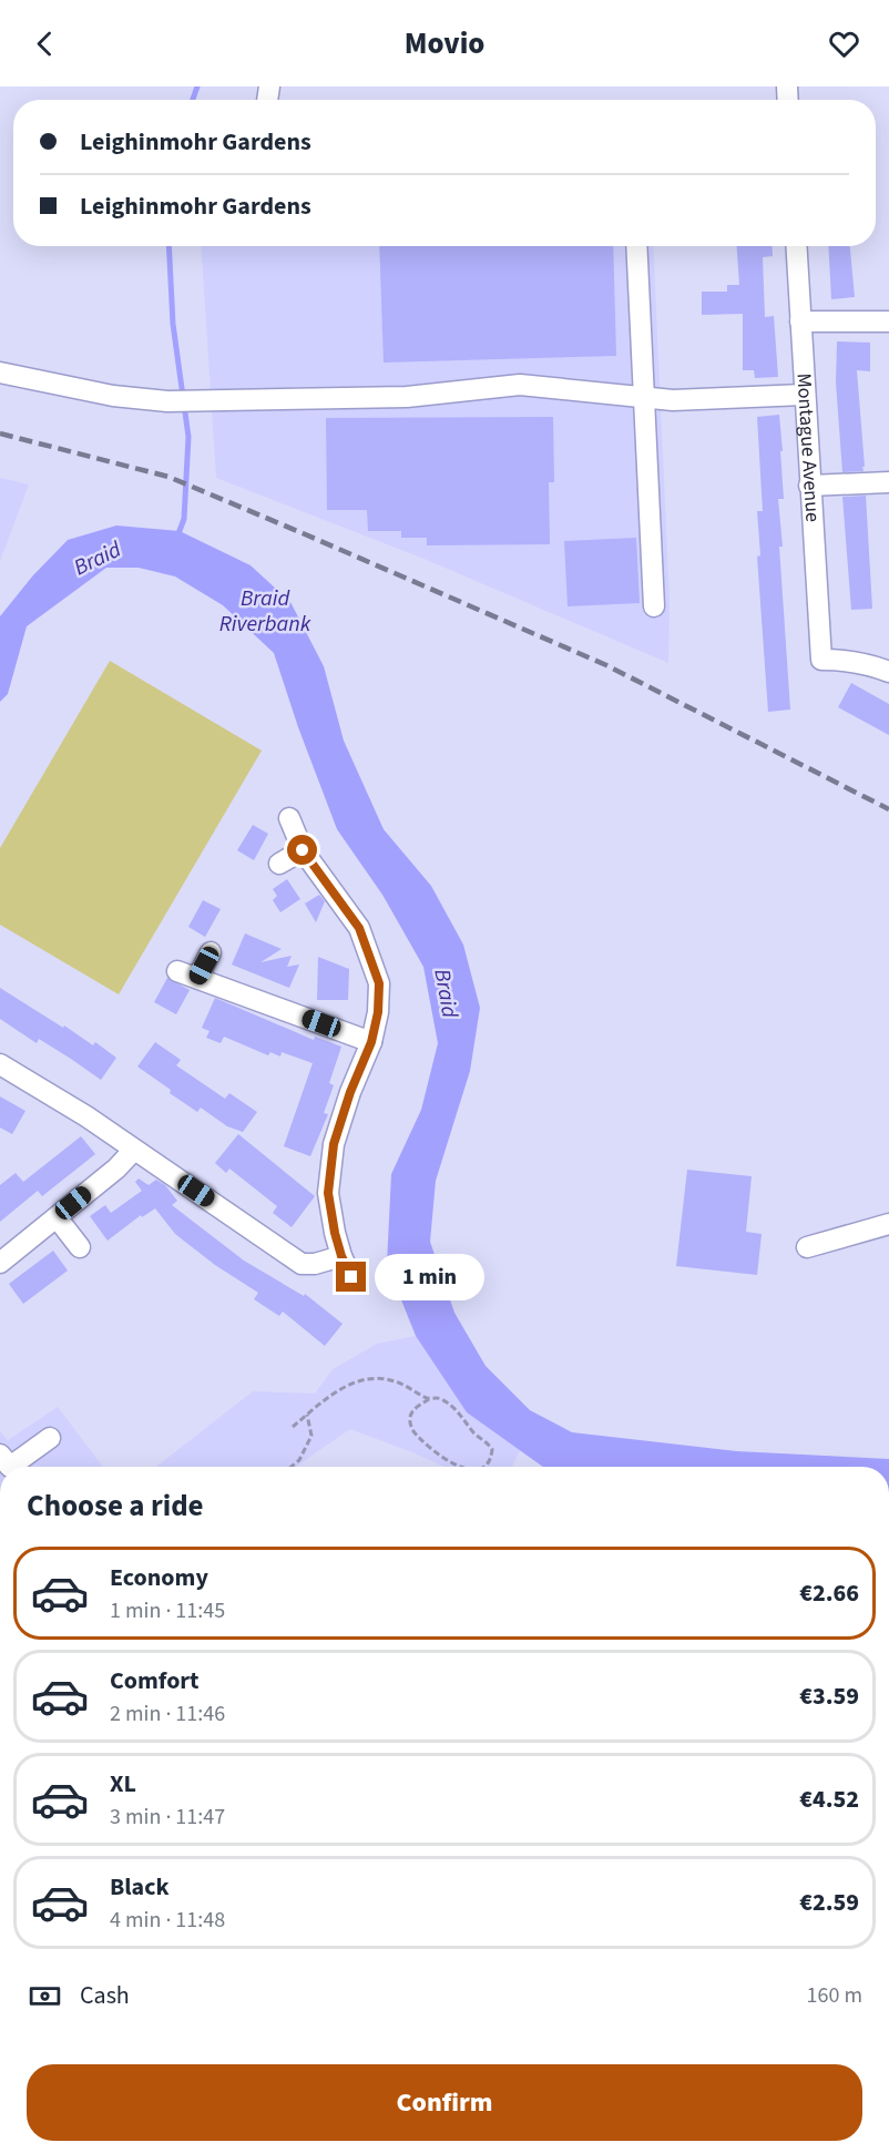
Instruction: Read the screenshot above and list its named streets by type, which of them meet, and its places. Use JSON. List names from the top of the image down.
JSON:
{
  "streets": {
    "street": ["Montague Avenue"]
  },
  "water": ["Braid", "Braid Riverbank"],
  "page": {
    "header": "Movio",
    "banner": ["Leighinmohr Gardens", "Leighinmohr Gardens"],
    "bubble": "1 min",
    "heading": "Choose a ride",
    "list": [
      {
        "name": "Economy",
        "note": "1 min · 11:45",
        "value": "€2.66"
      },
      {
        "name": "Comfort",
        "note": "2 min · 11:46",
        "value": "€3.59"
      },
      {
        "name": "XL",
        "note": "3 min · 11:47",
        "value": "€4.52"
      },
      {
        "name": "Black",
        "note": "4 min · 11:48",
        "value": "€2.59"
      }
    ],
    "pay": ["Cash", "160 m"],
    "buttons": "Confirm"
  }
}
